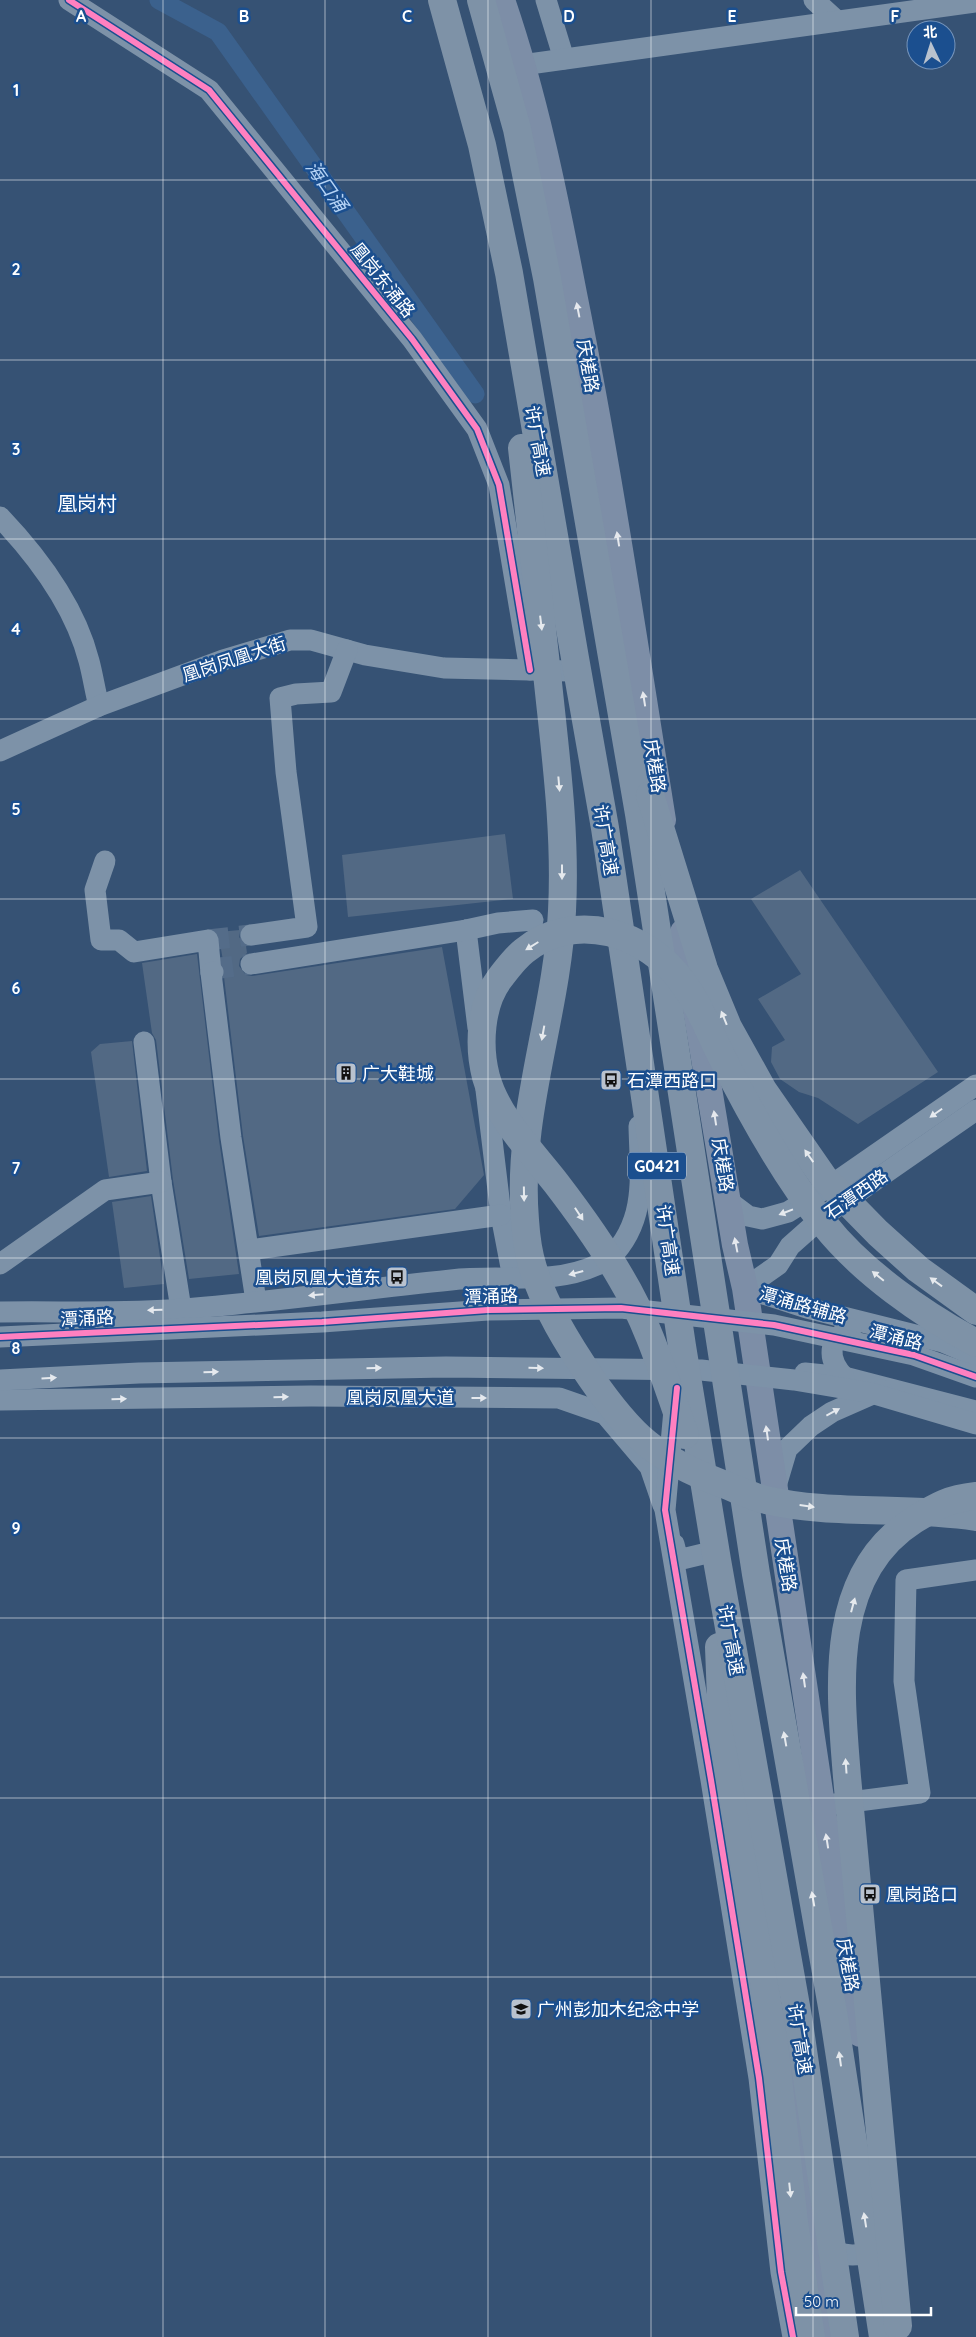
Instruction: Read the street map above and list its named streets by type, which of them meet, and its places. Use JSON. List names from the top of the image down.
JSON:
{
  "streets": {
    "highway": ["许广高速", "G0421"],
    "main road": ["庆槎路"],
    "street": [
      "凰岗东涌路",
      "凰岗凤凰大街",
      "石潭西路",
      "潭涌路",
      "潭涌路辅路",
      "凰岗凤凰大道"
    ]
  },
  "crossings": [
    ["凰岗东涌路", "凰岗凤凰大街"],
    ["庆槎路", "石潭西路"],
    ["庆槎路", "潭涌路辅路"],
    ["石潭西路", "潭涌路辅路"]
  ],
  "districts": ["凰岗村"],
  "water": ["海口涌"],
  "places": {
    "building": ["广大鞋城"],
    "bus stop": ["石潭西路口", "凰岗凤凰大道东", "凰岗路口"],
    "school or university": ["广州彭加木纪念中学"]
  },
  "scale_bar": "50 m",
  "north": "top",
  "grid": {
    "columns": [
      "A",
      "B",
      "C",
      "D",
      "E",
      "F"
    ],
    "rows": [
      "1",
      "2",
      "3",
      "4",
      "5",
      "6",
      "7",
      "8",
      "9"
    ]
  }
}
